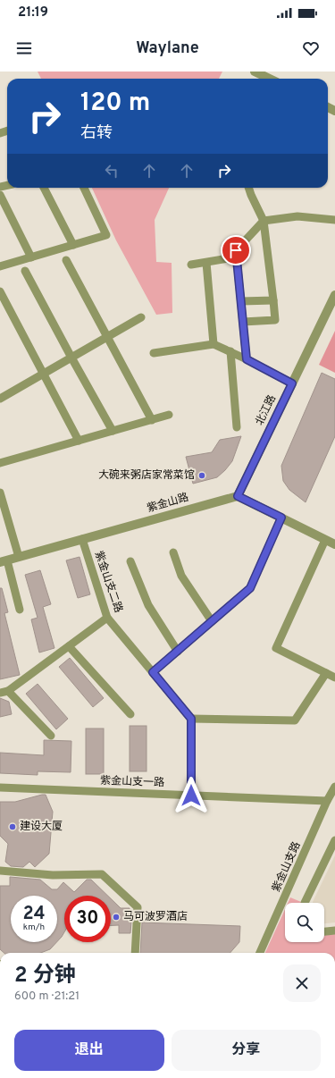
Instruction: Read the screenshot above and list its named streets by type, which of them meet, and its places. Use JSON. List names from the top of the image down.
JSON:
{
  "streets": {
    "street": [
      "北江路",
      "紫金山路",
      "紫金山支二路",
      "紫金山支一路",
      "紫金山支路"
    ]
  },
  "crossings": [
    ["北江路", "紫金山路"],
    ["紫金山路", "紫金山支二路"],
    ["紫金山支一路", "紫金山支路"]
  ],
  "places": ["大碗来粥店家常菜馆", "建设大厦", "马可波罗酒店"],
  "page": {
    "status": "21:19",
    "header": "Waylane",
    "turn": ["120 m", "右转"],
    "speed": "24 km/h",
    "limit": "30",
    "heading": ["2 分钟", "600 m · 21:21"],
    "buttons": ["退出", "分享"]
  }
}
